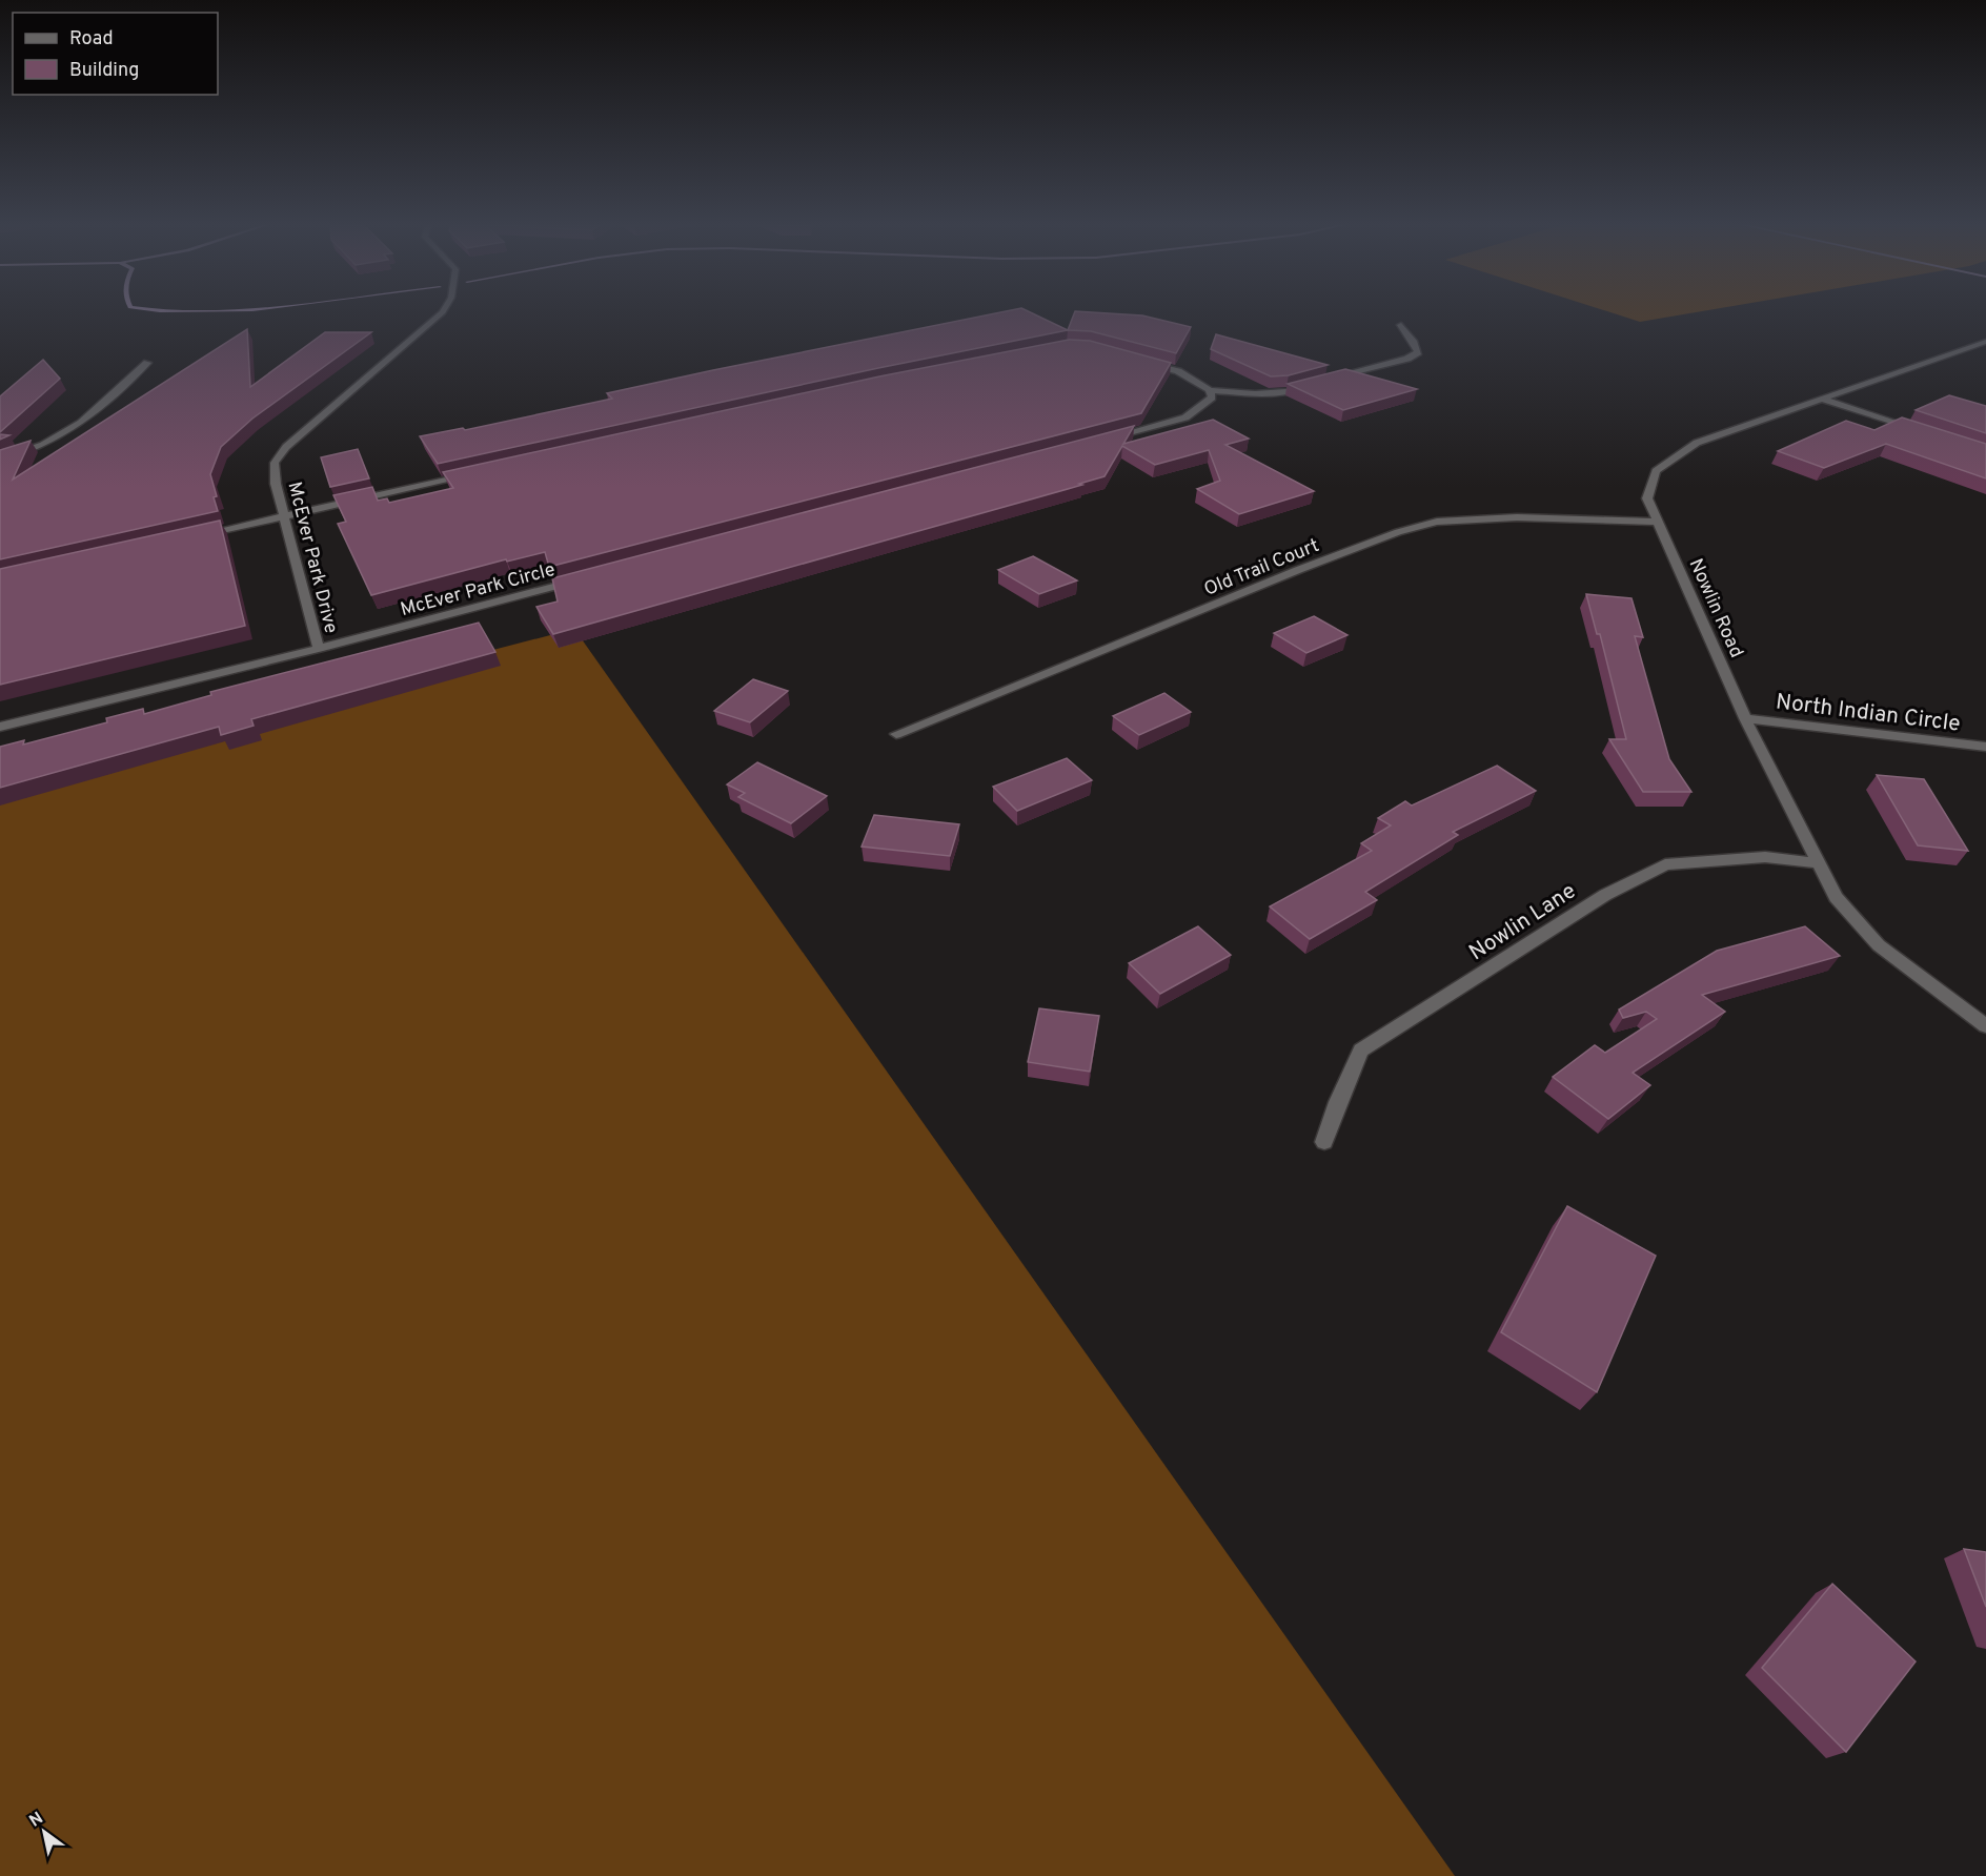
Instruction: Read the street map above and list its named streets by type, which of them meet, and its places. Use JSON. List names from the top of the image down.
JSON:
{
  "streets": {
    "street": [
      "McEver Park Drive",
      "Old Trail Court",
      "McEver Park Circle",
      "Nowlin Road",
      "North Indian Circle",
      "Nowlin Lane"
    ]
  },
  "crossings": [
    ["McEver Park Drive", "McEver Park Circle"],
    ["Old Trail Court", "Nowlin Road"],
    ["Nowlin Road", "North Indian Circle"],
    ["Nowlin Road", "Nowlin Lane"]
  ],
  "legend": ["Road", "Building"],
  "north": "top left"
}
